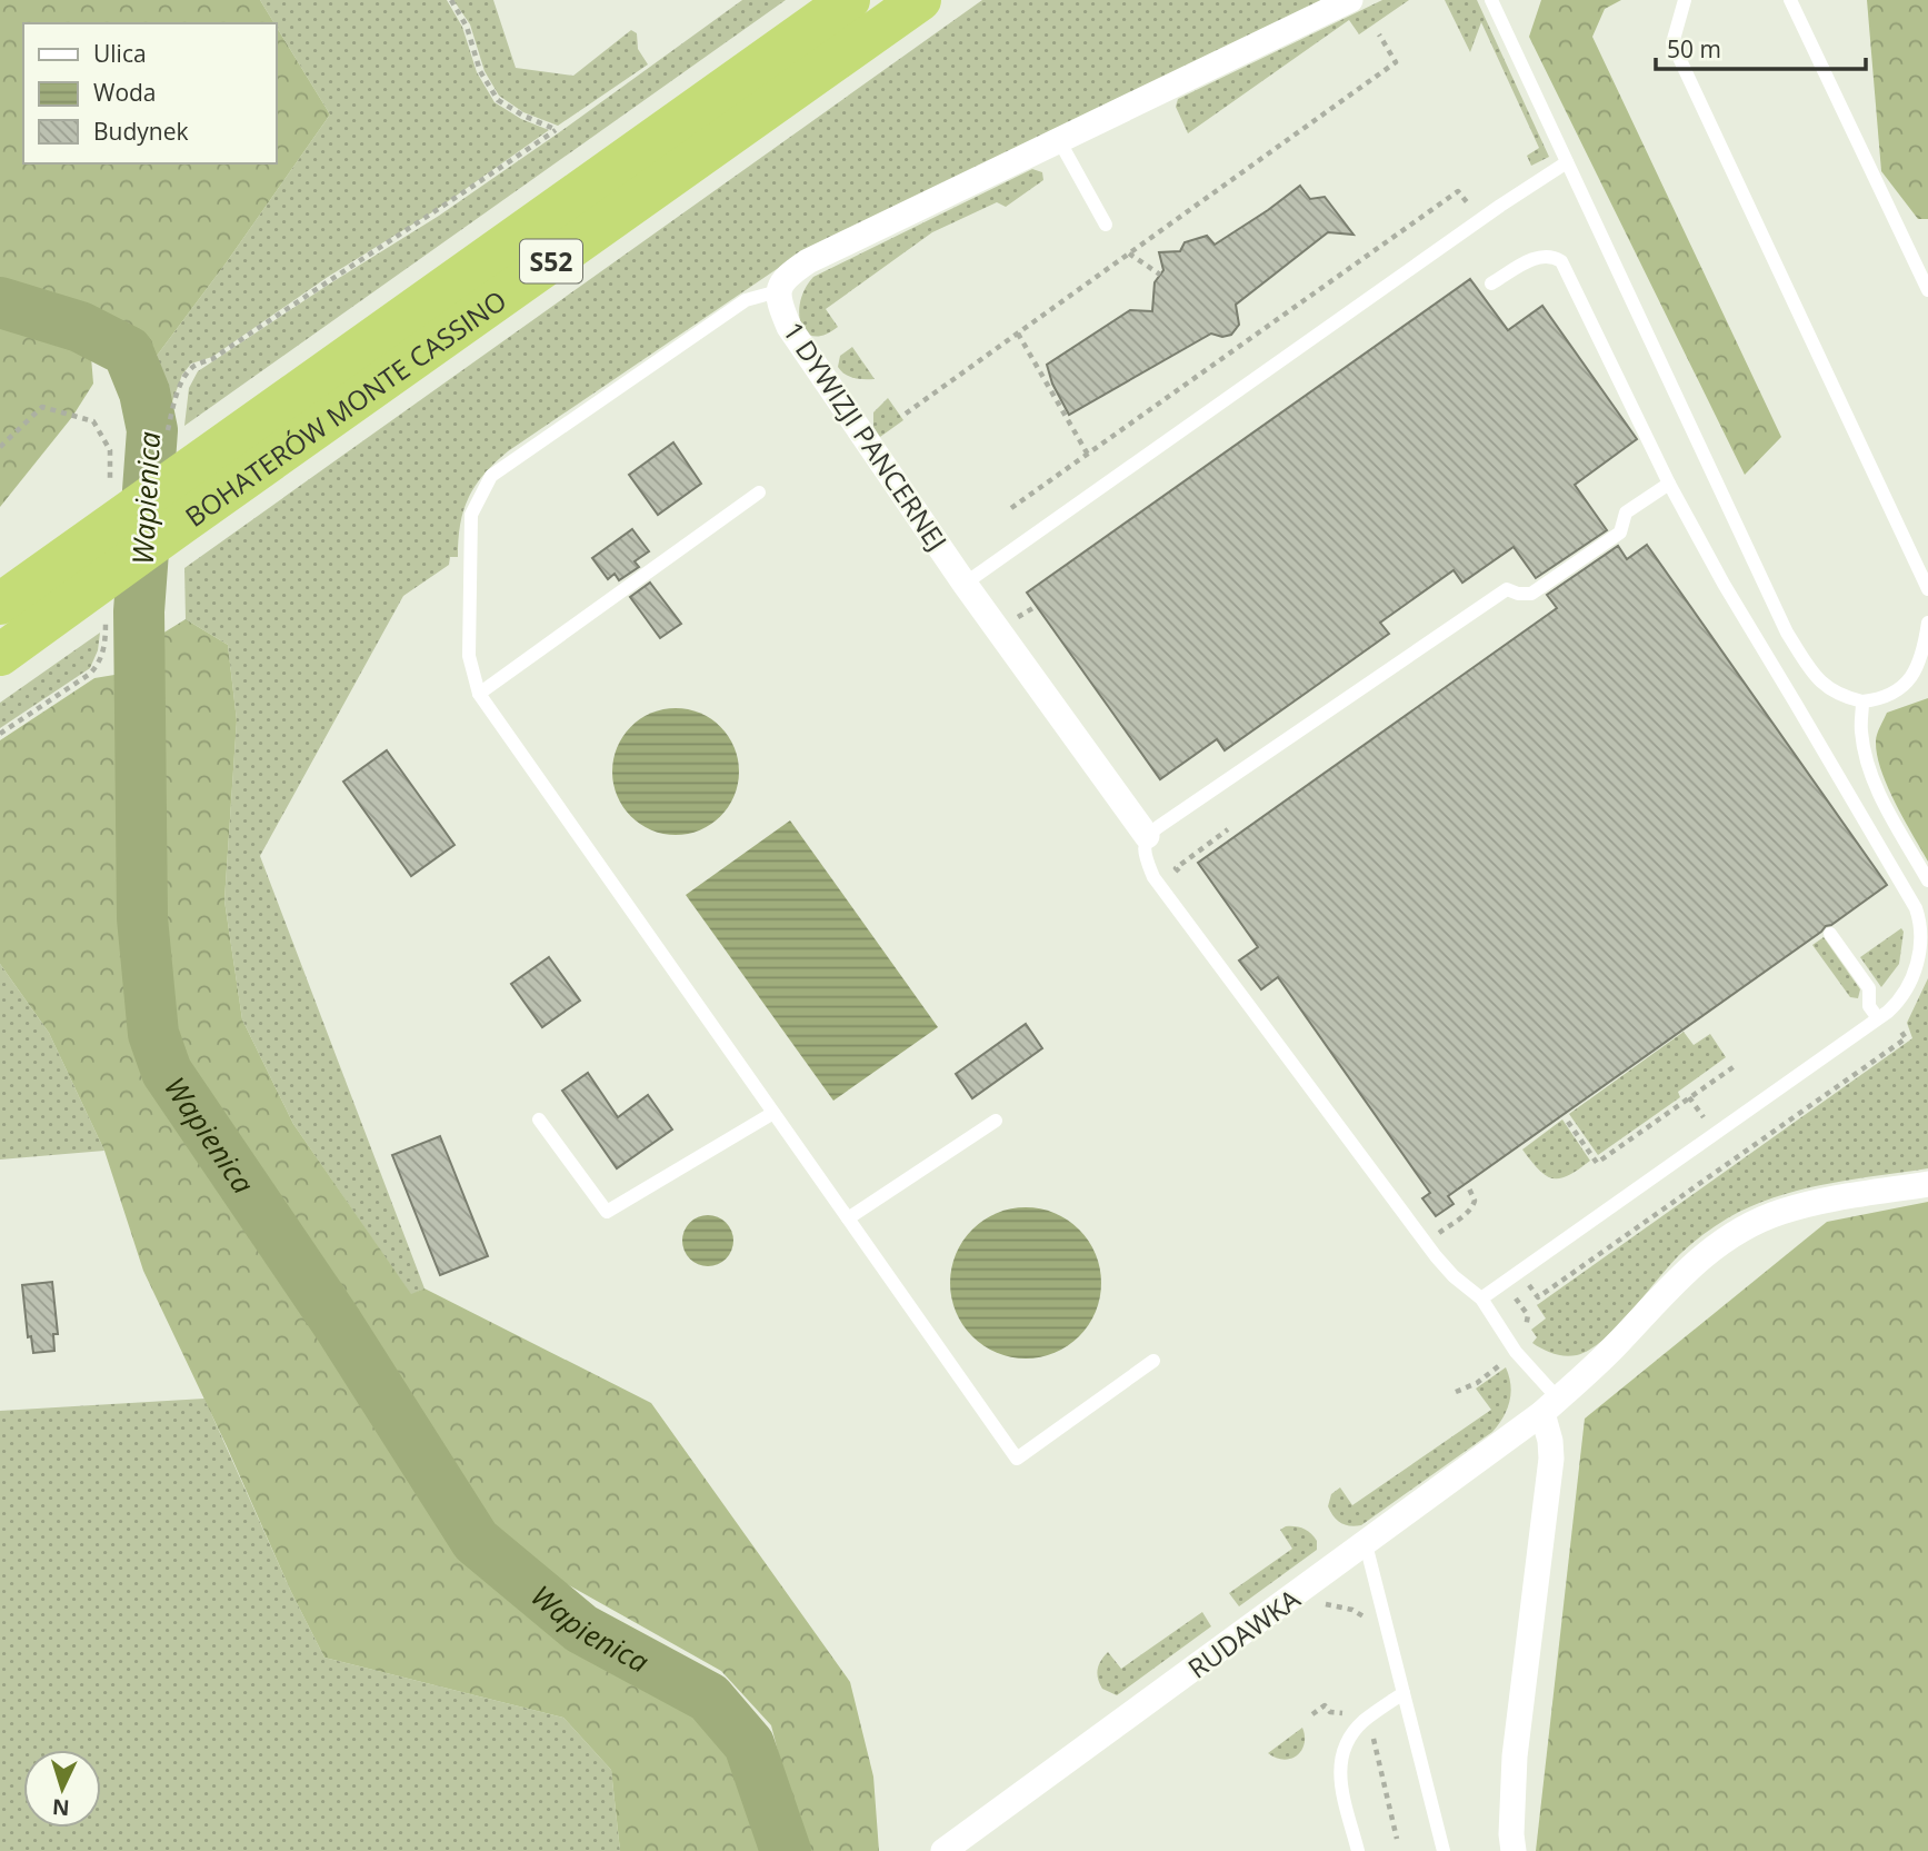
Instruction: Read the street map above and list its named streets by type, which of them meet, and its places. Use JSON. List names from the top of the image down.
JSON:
{
  "streets": {
    "highway": ["S52", "BOHATERÓW MONTE CASSINO"],
    "street": ["1 DYWIZJI PANCERNEJ", "RUDAWKA"]
  },
  "water": ["Wapienica"],
  "legend": ["Ulica", "Woda", "Budynek"],
  "scale_bar": "50 m",
  "north": "bottom"
}
